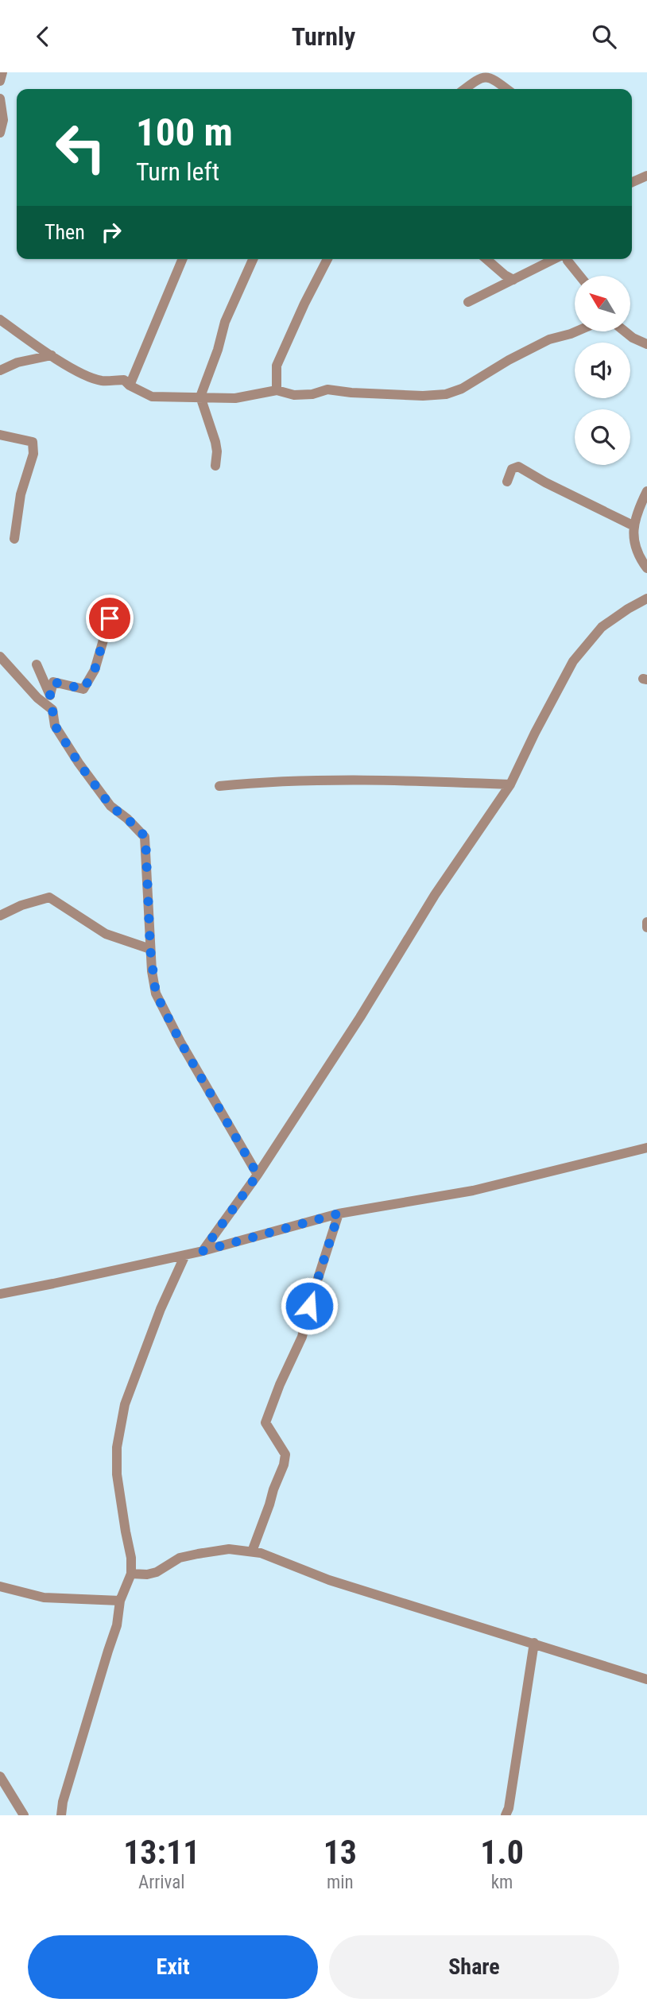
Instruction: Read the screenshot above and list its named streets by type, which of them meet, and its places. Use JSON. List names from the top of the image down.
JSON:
{
  "north": "top left",
  "page": {
    "header": "Turnly",
    "turn": ["100 m", "Turn left"],
    "then": "Then",
    "eta": [
      "13:11",
      "Arrival",
      "13",
      "min",
      "1.0",
      "km"
    ],
    "buttons": ["Exit", "Share"]
  }
}
